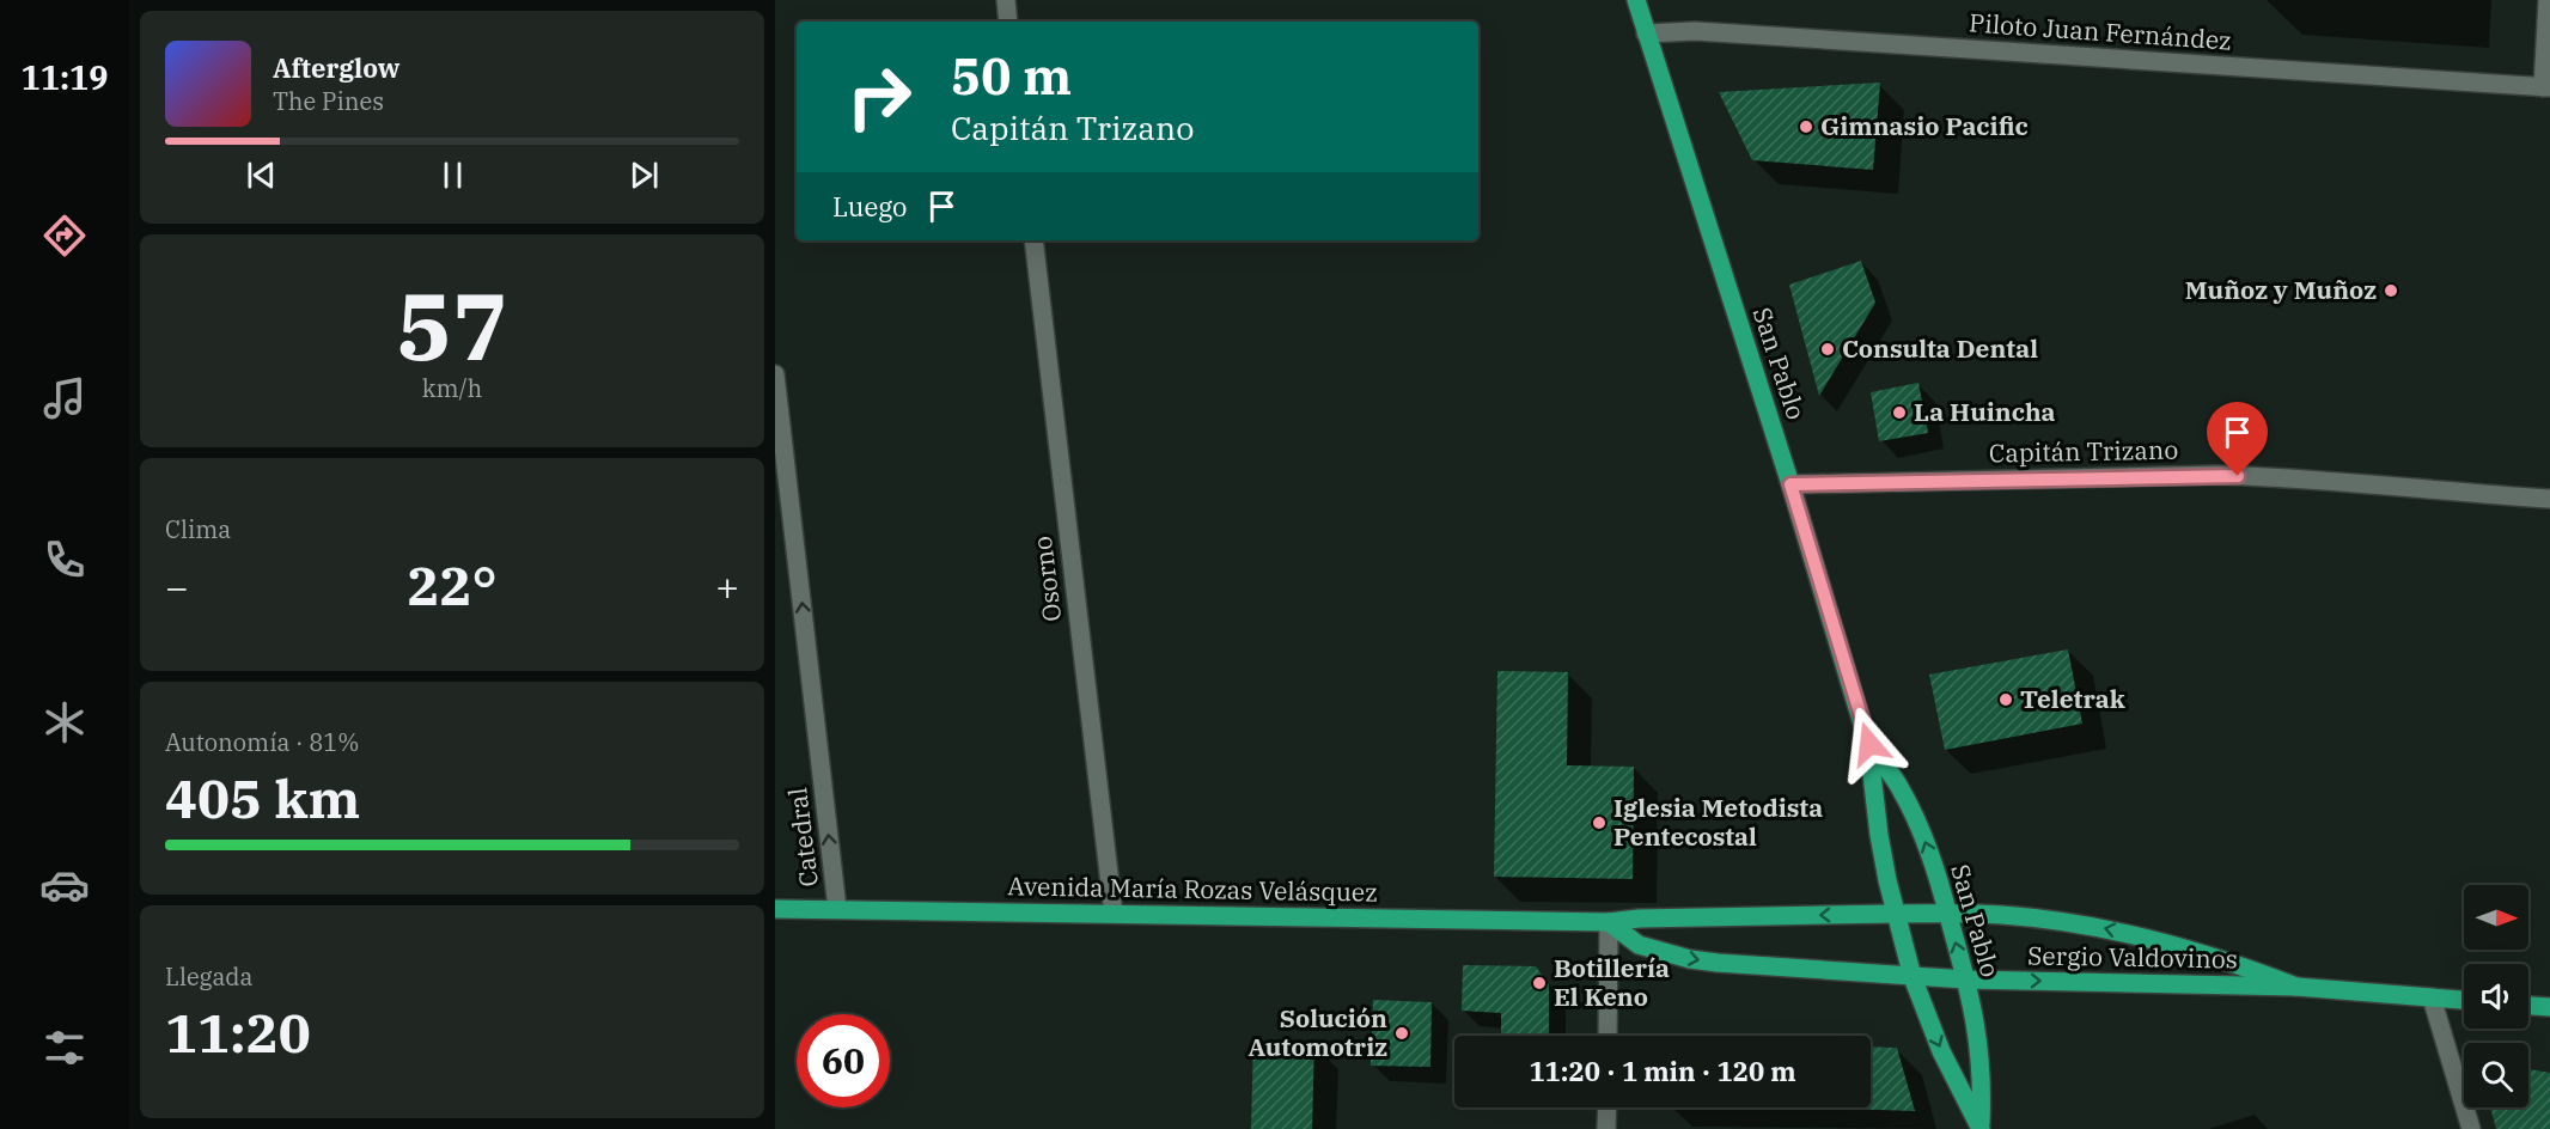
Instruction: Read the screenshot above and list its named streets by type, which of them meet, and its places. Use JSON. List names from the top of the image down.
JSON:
{
  "streets": {
    "main road": ["San Pablo", "Avenida María Rozas Velásquez", "Sergio Valdovinos"],
    "street": [
      "Piloto Juan Fernández",
      "Capitán Trizano",
      "Osorno",
      "Catedral"
    ]
  },
  "crossings": [
    ["Piloto Juan Fernández", "San Pablo"],
    ["San Pablo", "Capitán Trizano"],
    ["San Pablo", "Avenida María Rozas Velásquez"],
    ["San Pablo", "Sergio Valdovinos"],
    ["Osorno", "Avenida María Rozas Velásquez"],
    ["Catedral", "Avenida María Rozas Velásquez"],
    ["Avenida María Rozas Velásquez", "Sergio Valdovinos"]
  ],
  "one_way": ["Catedral"],
  "places": [
    "Gimnasio Pacific",
    "Muñoz y Muñoz",
    "Consulta Dental",
    "La Huincha",
    "Teletrak",
    "Iglesia Metodista Pentecostal",
    "Botillería El Keno",
    "Solución Automotriz"
  ],
  "north": "right",
  "page": {
    "tabs": "11:19",
    "turn": ["50 m", "Capitán Trizano"],
    "song": ["Afterglow", "The Pines"],
    "then": "Luego",
    "tile": [
      ["57", "km/h"],
      "Clima",
      ["Autonomía · 81%", "405 km"],
      ["Llegada", "11:20"]
    ],
    "heat": ["−", "22°", "+"],
    "limit": "60",
    "trip": "11:20 · 1 min · 120 m"
  }
}
